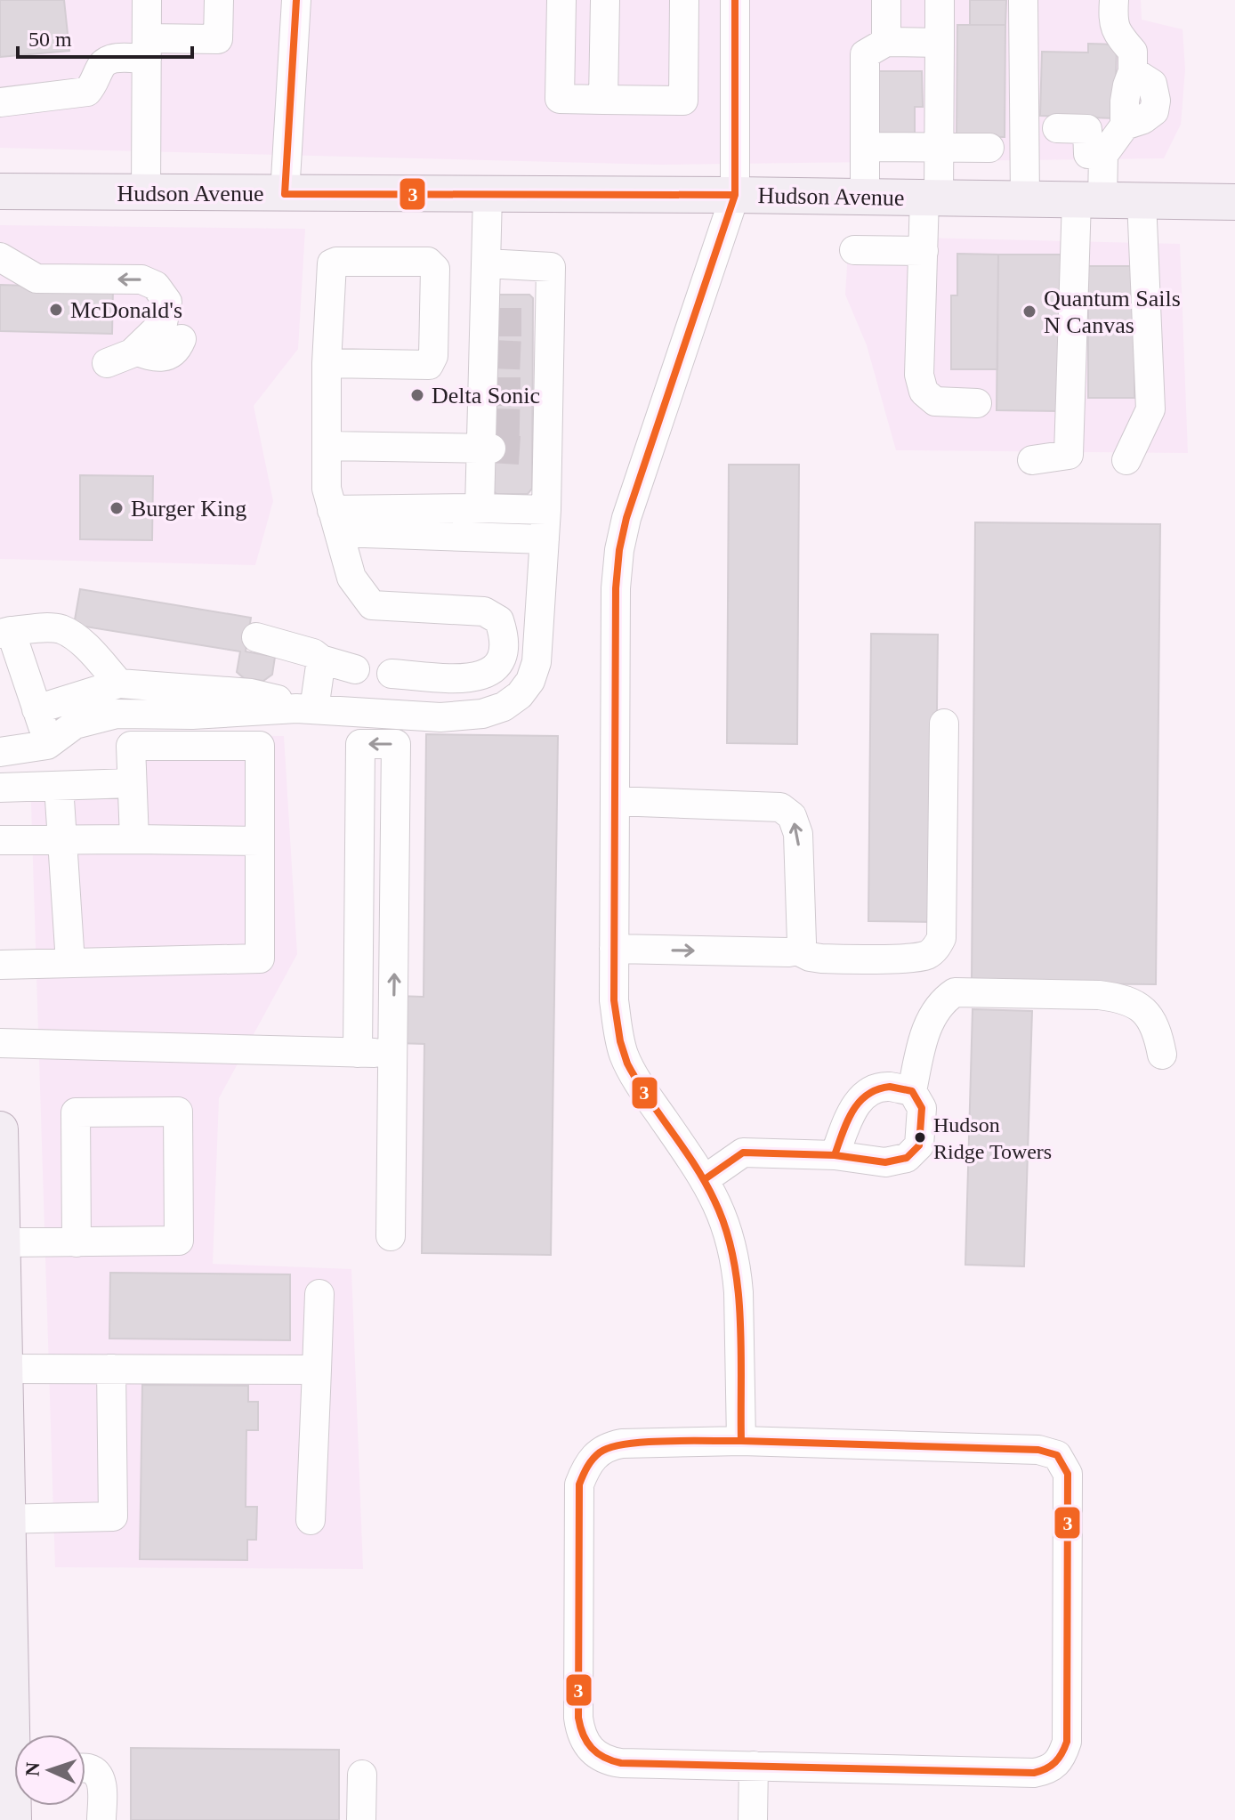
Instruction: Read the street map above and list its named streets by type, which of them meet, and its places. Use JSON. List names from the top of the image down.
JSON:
{
  "streets": {
    "main road": ["Hudson Avenue"]
  },
  "places": [
    "McDonald's",
    "Quantum Sails N Canvas",
    "Delta Sonic",
    "Burger King",
    "Hudson Ridge Towers"
  ],
  "lines": ["transit line 3"],
  "scale_bar": "50 m",
  "north": "left"
}
